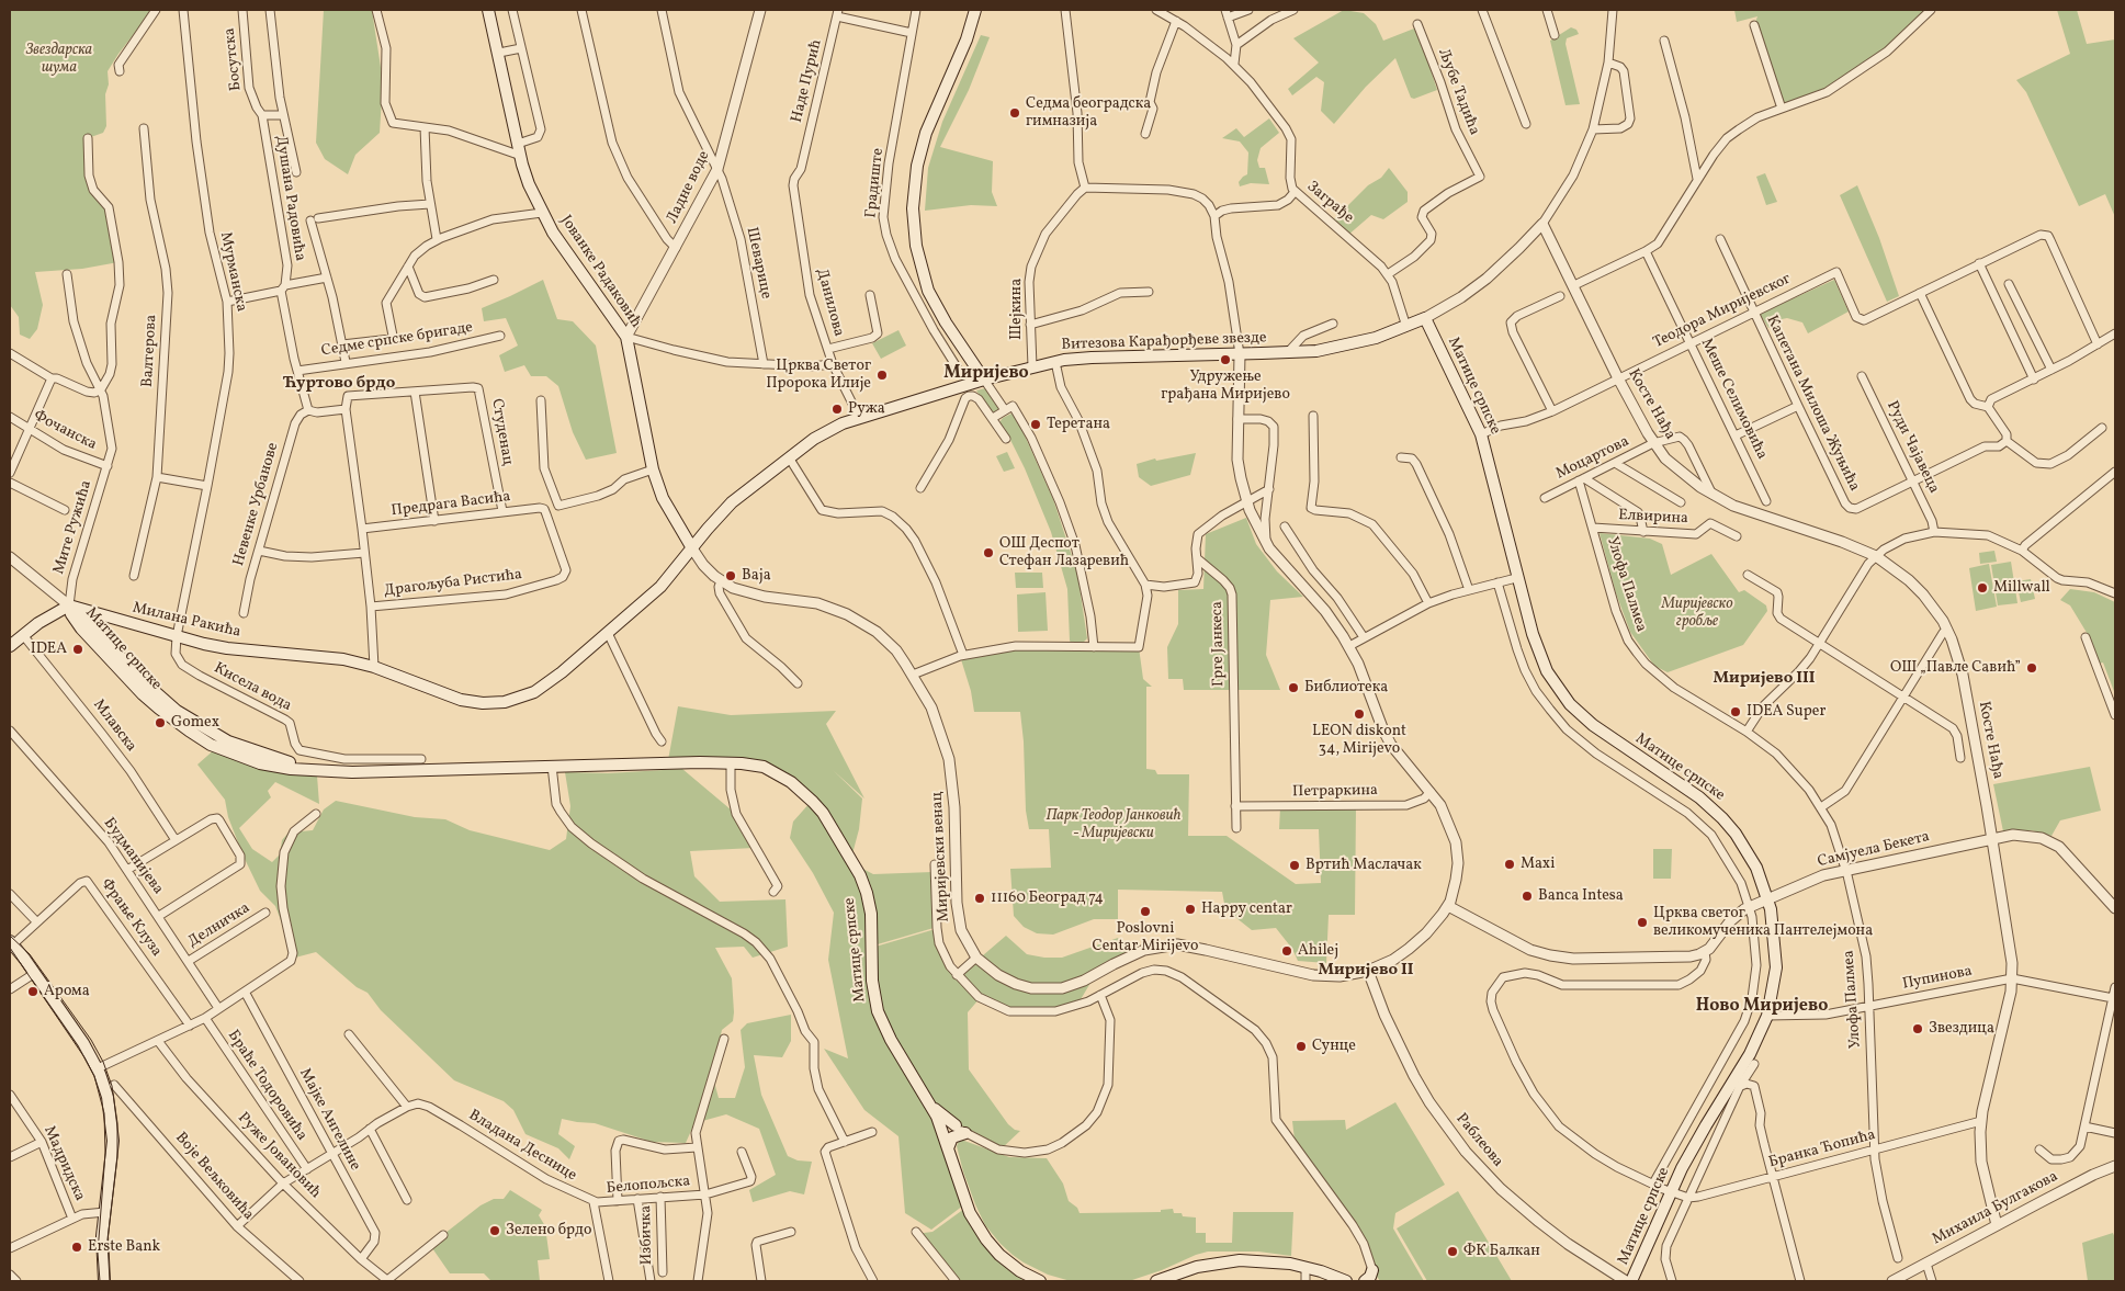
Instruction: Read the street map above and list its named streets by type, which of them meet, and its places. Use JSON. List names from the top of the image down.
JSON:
{
  "streets": {
    "main road": [
      "Јованке Радаковић",
      "Витезова Карађорђеве звезде",
      "Матице српске",
      "Милана Ракића"
    ],
    "street": [
      "Босутска",
      "Наде Пурић",
      "Љубе Тадића",
      "Градиште",
      "Ладне воде",
      "Душана Радовића",
      "Заграђе",
      "Шеварице",
      "Мурманска",
      "Данилова",
      "Шејкина",
      "Теодора Миријевског",
      "Седме српске бригаде",
      "Валтерова",
      "Меше Селимовића",
      "Капетана Милоша Жуњића",
      "Косте Нађа",
      "Фочанска",
      "Студенац",
      "Руди Чајавеца",
      "Моцартова",
      "Невенке Урбанове",
      "Предрага Васића",
      "Елвирина",
      "Мите Ружића",
      "Драгољуба Ристића",
      "Улофа Палмеа",
      "Грге Јанкеса",
      "Кисела вода",
      "Млавска",
      "Петраркина",
      "Самјуела Бекета",
      "Будманијева",
      "Миријевски венац",
      "Фрање Клуза",
      "Делничка",
      "Пупинова",
      "Браће Тодоровића",
      "Мајке Ангелине",
      "Раблеова",
      "Владана Деснице",
      "Бранка Ћопића",
      "Руже Јовановић",
      "Мадридска",
      "Воје Вељковића",
      "Белопољска",
      "Михаила Булгакова",
      "Избичка"
    ]
  },
  "crossings": [
    ["Босутска", "Душана Радовића"],
    ["Наде Пурић", "Данилова"],
    ["Љубе Тадића", "Заграђе"],
    ["Ладне воде", "Шеварице"],
    ["Ладне воде", "Јованке Радаковић"],
    ["Душана Радовића", "Седме српске бригаде"],
    ["Душана Радовића", "Невенке Урбанове"],
    ["Заграђе", "Витезова Карађорђеве звезде"],
    ["Мурманска", "Милана Ракића"],
    ["Мурманска", "Кисела вода"],
    ["Јованке Радаковић", "Витезова Карађорђеве звезде"],
    ["Јованке Радаковић", "Миријевски венац"],
    ["Данилова", "Витезова Карађорђеве звезде"],
    ["Шејкина", "Витезова Карађорђеве звезде"],
    ["Теодора Миријевског", "Матице српске"],
    ["Теодора Миријевског", "Меше Селимовића"],
    ["Теодора Миријевског", "Капетана Милоша Жуњића"],
    ["Теодора Миријевског", "Косте Нађа"],
    ["Витезова Карађорђеве звезде", "Матице српске"],
    ["Витезова Карађорђеве звезде", "Косте Нађа"],
    ["Витезова Карађорђеве звезде", "Милана Ракића"],
    ["Витезова Карађорђеве звезде", "Миријевски венац"],
    ["Матице српске", "Мите Ружића"],
    ["Матице српске", "Милана Ракића"],
    ["Матице српске", "Самјуела Бекета"],
    ["Матице српске", "Пупинова"],
    ["Матице српске", "Бранка Ћопића"],
    ["Капетана Милоша Жуњића", "Руди Чајавеца"],
    ["Косте Нађа", "Моцартова"],
    ["Косте Нађа", "Самјуела Бекета"],
    ["Косте Нађа", "Пупинова"],
    ["Косте Нађа", "Бранка Ћопића"],
    ["Косте Нађа", "Михаила Булгакова"],
    ["Фочанска", "Мите Ружића"],
    ["Студенац", "Предрага Васића"],
    ["Моцартова", "Улофа Палмеа"],
    ["Предрага Васића", "Драгољуба Ристића"],
    ["Елвирина", "Улофа Палмеа"],
    ["Мите Ружића", "Милана Ракића"],
    ["Улофа Палмеа", "Самјуела Бекета"],
    ["Улофа Палмеа", "Пупинова"],
    ["Улофа Палмеа", "Бранка Ћопића"],
    ["Милана Ракића", "Кисела вода"],
    ["Грге Јанкеса", "Петраркина"],
    ["Петраркина", "Миријевски венац"],
    ["Самјуела Бекета", "Бранка Ћопића"],
    ["Будманијева", "Делничка"],
    ["Миријевски венац", "Раблеова"],
    ["Мајке Ангелине", "Руже Јовановић"],
    ["Владана Деснице", "Белопољска"],
    ["Белопољска", "Избичка"]
  ],
  "districts": [
    "Миријево",
    "Ћуртово брдо",
    "Миријево III",
    "Миријево II",
    "Ново Миријево"
  ],
  "parks": ["Звездарска шума", "Миријевско гробље", "Парк Теодор Јанковић - Миријевски"],
  "places": [
    "Седма београдска гимназија",
    "Удружење грађана Миријево",
    "Црква Светог Пророка Илије",
    "Ружа",
    "Теретана",
    "ОШ Деспот Стефан Лазаревић",
    "Baja",
    "Millwall",
    "IDEA",
    "ОШ „Павле Савић”",
    "Библиотека",
    "IDEA Super",
    "LEON diskont 34, Mirijevo",
    "Gomex",
    "Maxi",
    "Вртић Маслачак",
    "Banca Intesa",
    "11160 Београд 74",
    "Happy centar",
    "Poslovni Centar Mirijevo",
    "Црква светог великомученика Пантелејмона",
    "Ahilej",
    "Арома",
    "Звездица",
    "Сунце",
    "Зелено брдо",
    "Erste Bank",
    "ФК Балкан"
  ]
}
